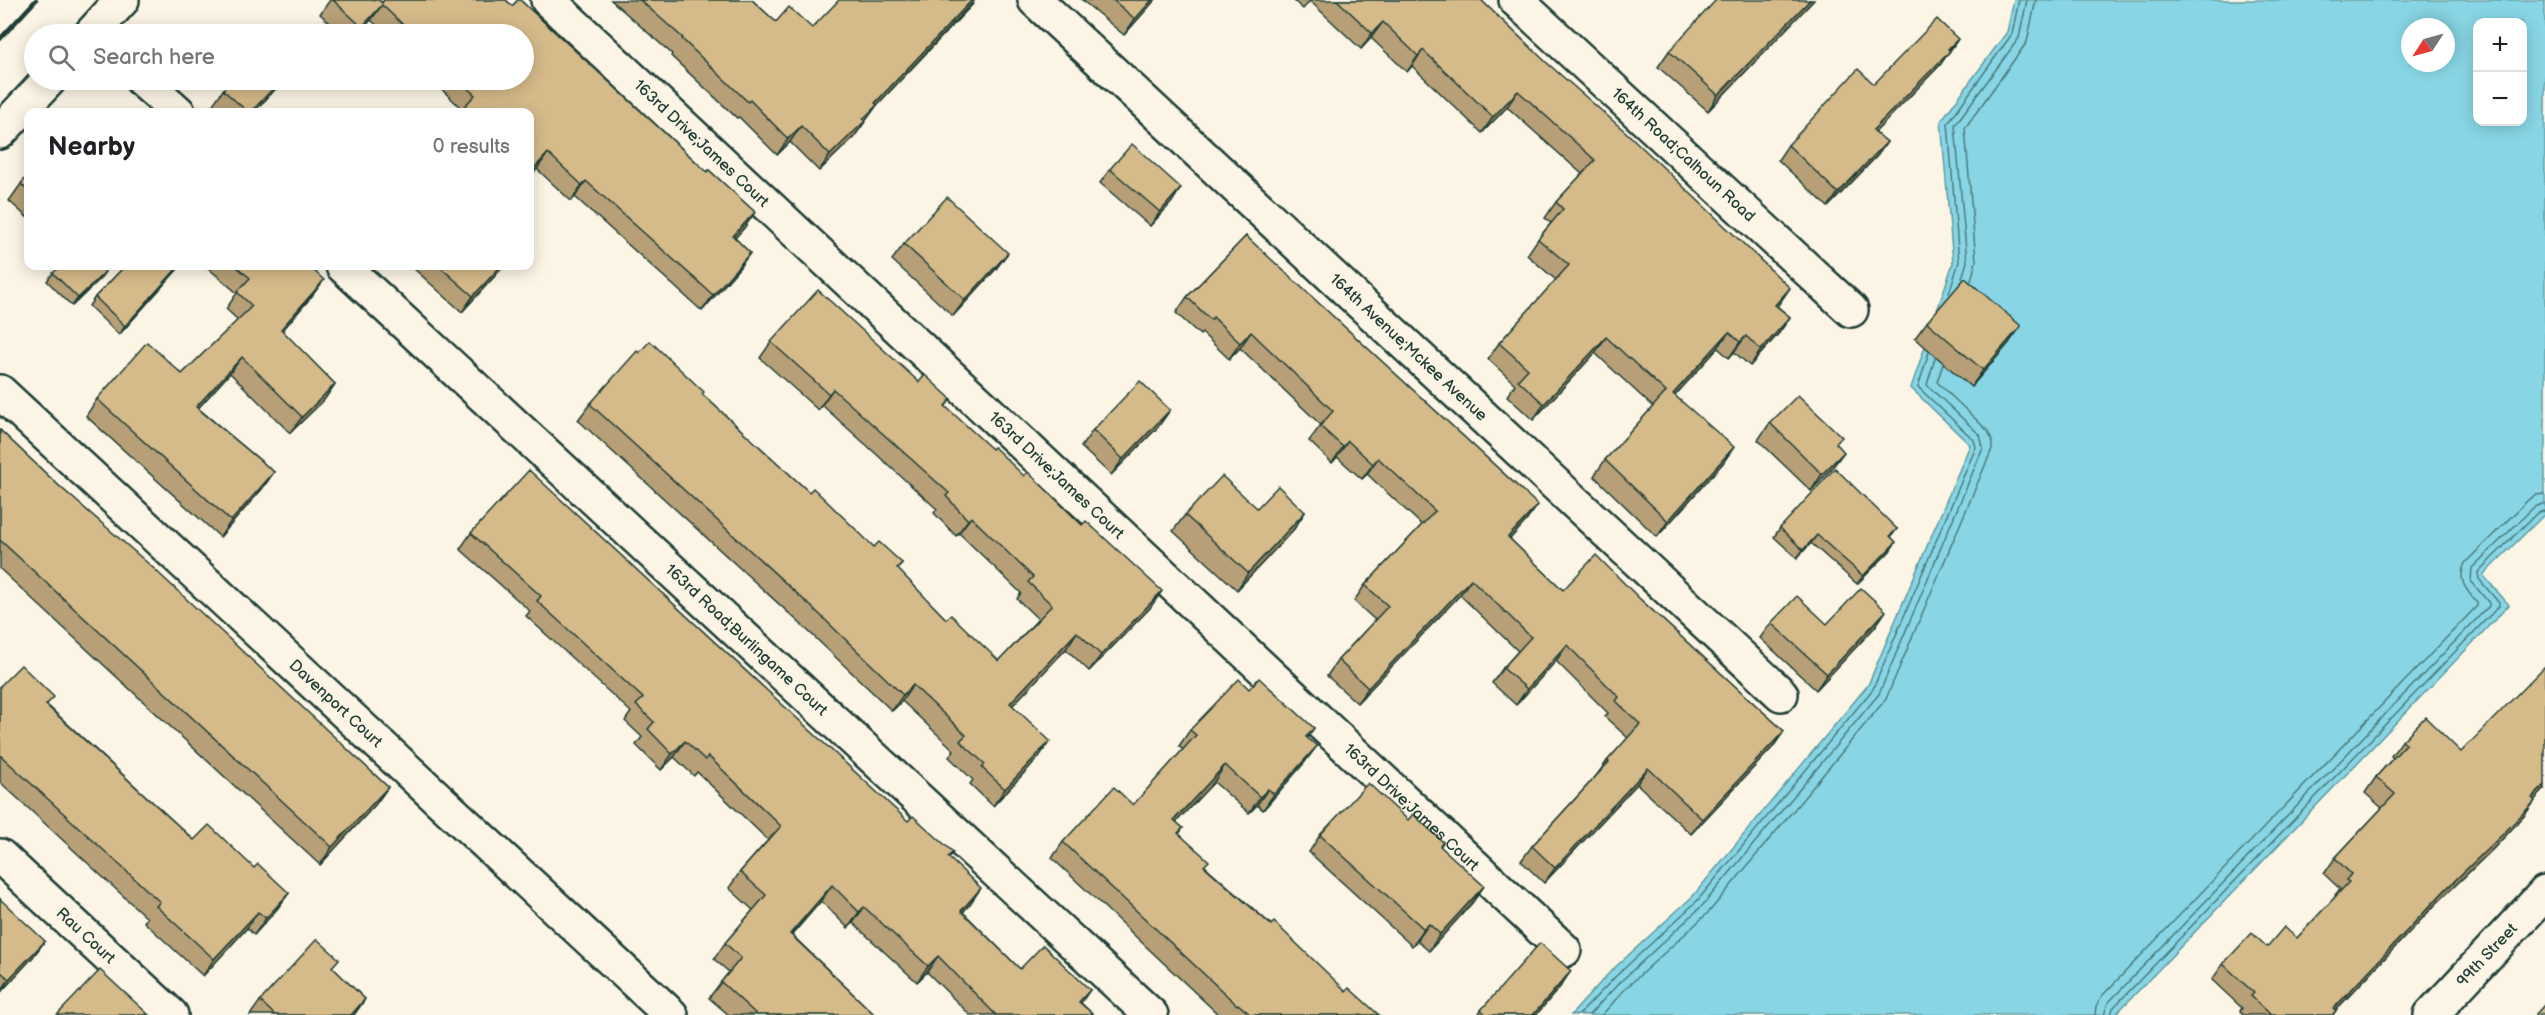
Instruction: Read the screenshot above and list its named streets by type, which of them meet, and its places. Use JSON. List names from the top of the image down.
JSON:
{
  "streets": {
    "street": [
      "163rd Drive;James Court",
      "164th Road;Calhoun Road",
      "164th Avenue;Mckee Avenue",
      "163rd Road;Burlingame Court",
      "Davenport Court",
      "Rau Court",
      "99th Street"
    ]
  },
  "north": "bottom left",
  "page": {
    "map_buttons": ["+", "−"],
    "search": "Search here",
    "heading": ["Nearby", "0 results"]
  }
}
